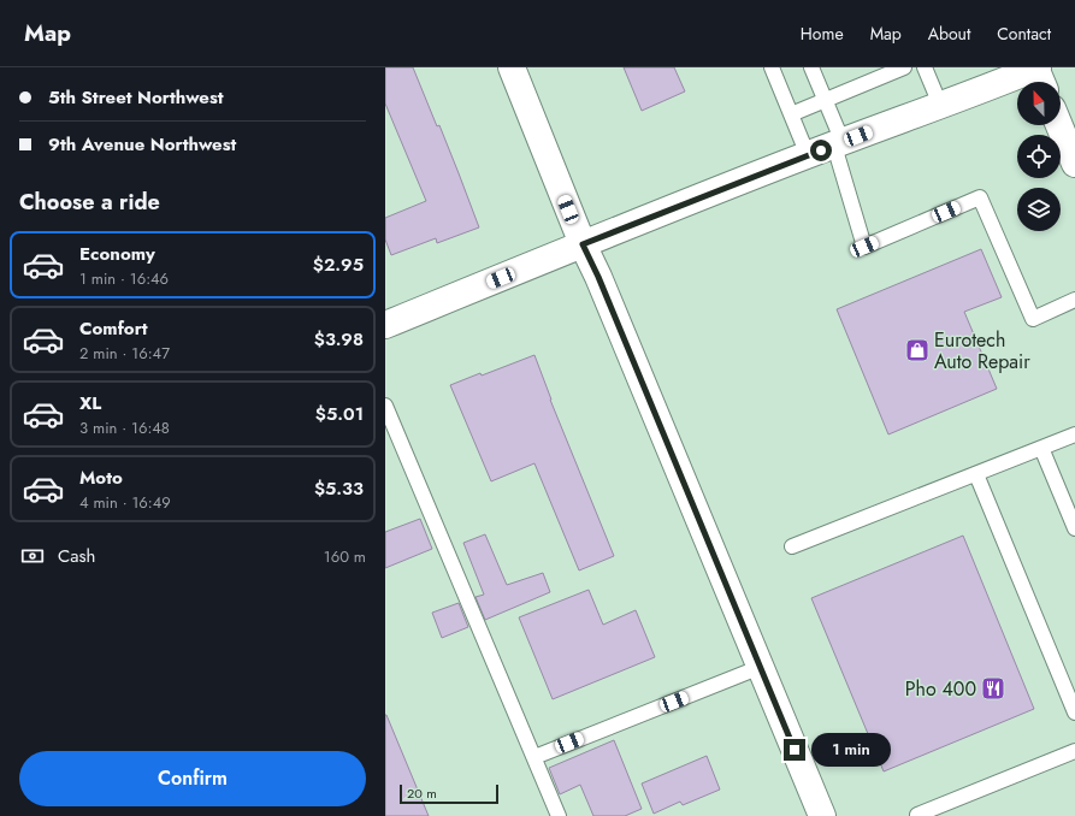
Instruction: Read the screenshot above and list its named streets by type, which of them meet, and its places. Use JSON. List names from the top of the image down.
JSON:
{
  "places": {
    "shop": ["Eurotech Auto Repair"],
    "restaurant": ["Pho 400"]
  },
  "scale_bar": "20 m",
  "north": "top",
  "page": {
    "header": "Map",
    "nav": [
      "Home",
      "Map",
      "About",
      "Contact"
    ],
    "banner": ["5th Street Northwest", "9th Avenue Northwest"],
    "heading": "Choose a ride",
    "list": [
      {
        "name": "Economy",
        "note": "1 min · 16:46",
        "value": "$2.95"
      },
      {
        "name": "Comfort",
        "note": "2 min · 16:47",
        "value": "$3.98"
      },
      {
        "name": "XL",
        "note": "3 min · 16:48",
        "value": "$5.01"
      },
      {
        "name": "Moto",
        "note": "4 min · 16:49",
        "value": "$5.33"
      }
    ],
    "pay": ["Cash", "160 m"],
    "bubble": "1 min",
    "buttons": "Confirm",
    "scale": "20 m"
  }
}
